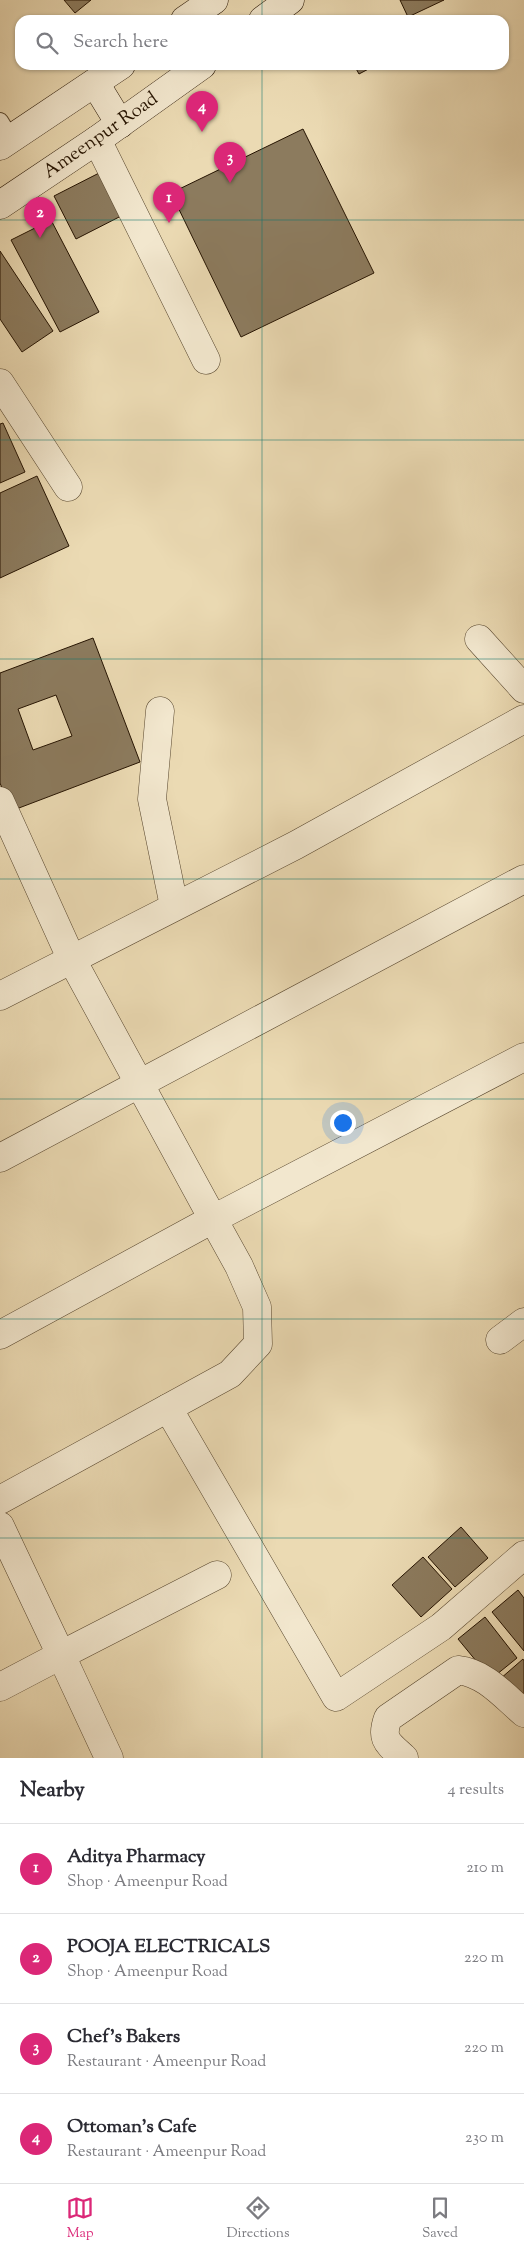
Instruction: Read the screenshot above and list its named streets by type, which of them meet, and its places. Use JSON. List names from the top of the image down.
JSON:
{
  "streets": {
    "street": ["Ameenpur Road"]
  },
  "page": {
    "search": "Search here",
    "pins": [
      "4",
      "3",
      "1",
      "2"
    ],
    "heading": ["Nearby", "4 results"],
    "list": [
      {
        "mark": "1",
        "name": "Aditya Pharmacy",
        "note": "Shop · Ameenpur Road",
        "value": "210 m"
      },
      {
        "mark": "2",
        "name": "POOJA ELECTRICALS",
        "note": "Shop · Ameenpur Road",
        "value": "220 m"
      },
      {
        "mark": "3",
        "name": "Chef's Bakers",
        "note": "Restaurant · Ameenpur Road",
        "value": "220 m"
      },
      {
        "mark": "4",
        "name": "Ottoman's Cafe",
        "note": "Restaurant · Ameenpur Road",
        "value": "230 m"
      }
    ],
    "nav": ["Map", "Directions", "Saved"]
  }
}
